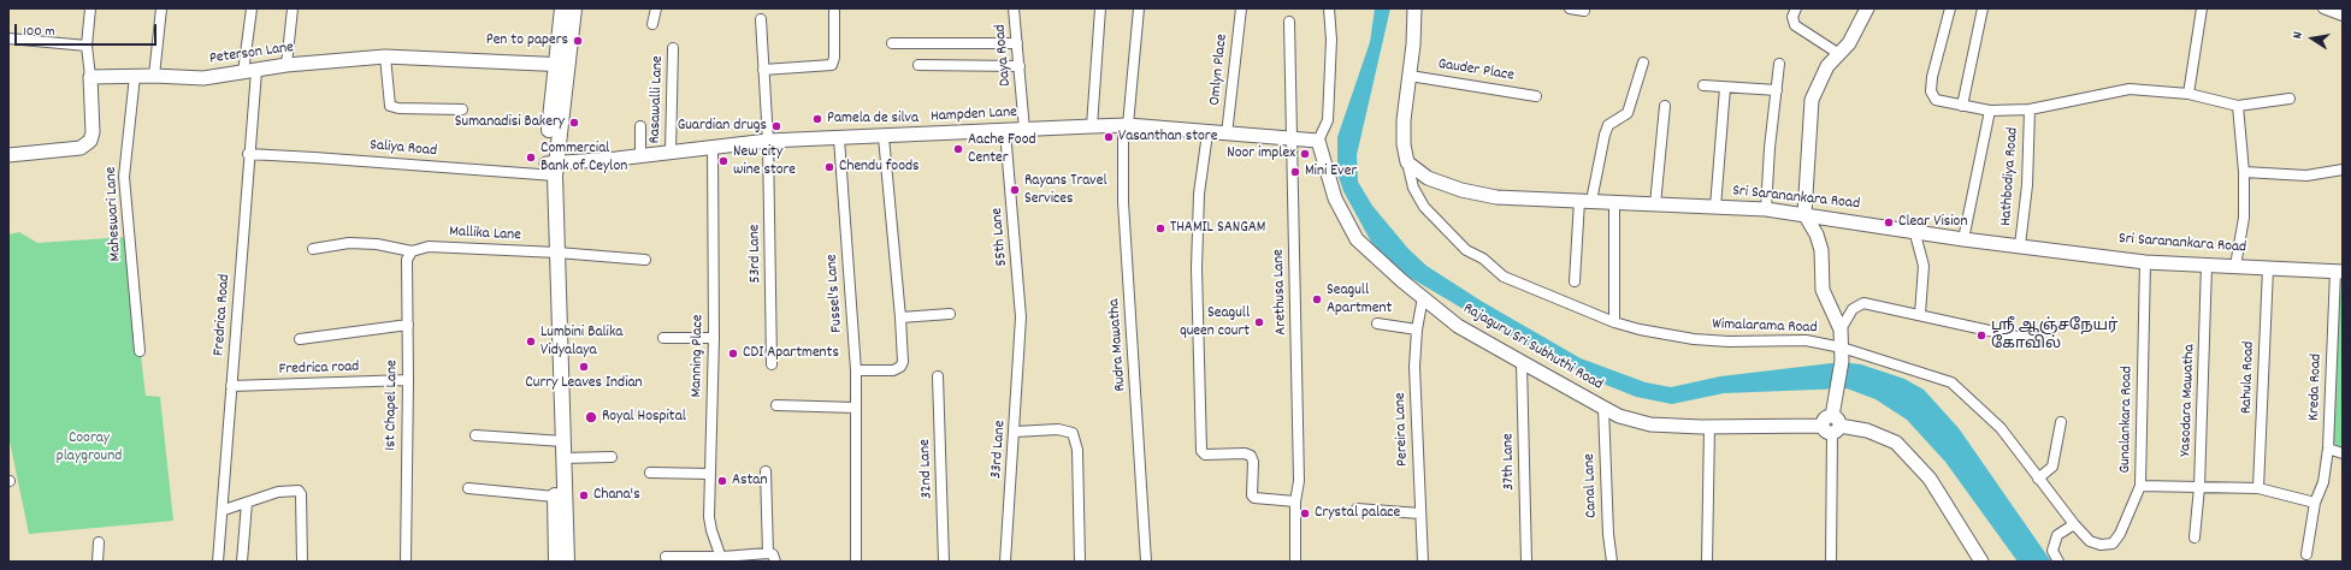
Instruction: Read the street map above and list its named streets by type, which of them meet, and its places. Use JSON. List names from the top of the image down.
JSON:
{
  "streets": {
    "street": [
      "Peterson Lane",
      "Daya Road",
      "Omlyn Place",
      "Gauder Place",
      "Rasawalli Lane",
      "Hampden Lane",
      "Saliya Road",
      "Hathbodiya Road",
      "Sri Saranankara Road",
      "Maheswari Lane",
      "Mallika Lane",
      "55th Lane",
      "53rd Lane",
      "Arethusa Lane",
      "Fussel's Lane",
      "Fredrica Road",
      "Wimalarama Road",
      "Rudra Mawatha",
      "Rajaguru Sri Subhuthi Road",
      "Manning Place",
      "Fredrica road",
      "Rahula Road",
      "Kreda Road",
      "Yasodara Mawatha",
      "1st Chapel Lane",
      "Gunalankara Road",
      "Pereira Lane",
      "33rd Lane",
      "37th Lane",
      "32nd Lane",
      "Canal Lane"
    ]
  },
  "crossings": [
    ["Peterson Lane", "Maheswari Lane"],
    ["Peterson Lane", "Fredrica Road"],
    ["Daya Road", "Hampden Lane"],
    ["Omlyn Place", "Hampden Lane"],
    ["Rasawalli Lane", "Hampden Lane"],
    ["Hampden Lane", "Saliya Road"],
    ["Hampden Lane", "55th Lane"],
    ["Hampden Lane", "53rd Lane"],
    ["Hampden Lane", "Arethusa Lane"],
    ["Hampden Lane", "Fussel's Lane"],
    ["Hampden Lane", "Rudra Mawatha"],
    ["Hampden Lane", "Rajaguru Sri Subhuthi Road"],
    ["Hampden Lane", "Manning Place"],
    ["Saliya Road", "Fredrica Road"],
    ["Hathbodiya Road", "Sri Saranankara Road"],
    ["Sri Saranankara Road", "Wimalarama Road"],
    ["Sri Saranankara Road", "Rahula Road"],
    ["Sri Saranankara Road", "Kreda Road"],
    ["Sri Saranankara Road", "Yasodara Mawatha"],
    ["Sri Saranankara Road", "Gunalankara Road"],
    ["Mallika Lane", "1st Chapel Lane"],
    ["55th Lane", "33rd Lane"],
    ["Fredrica Road", "Fredrica road"],
    ["Wimalarama Road", "Gunalankara Road"],
    ["Rajaguru Sri Subhuthi Road", "Pereira Lane"],
    ["Rajaguru Sri Subhuthi Road", "37th Lane"],
    ["Rajaguru Sri Subhuthi Road", "Canal Lane"],
    ["Fredrica road", "1st Chapel Lane"]
  ],
  "parks": ["Cooray playground"],
  "places": [
    "Pen to papers",
    "Pamela de silva",
    "Sumanadisi Bakery",
    "Guardian drugs",
    "Vasanthan store",
    "Aache Food Center",
    "Noor implex",
    "Commercial Bank of Ceylon",
    "New city wine store",
    "Chendu foods",
    "Mini Ever",
    "Rayans Travel Services",
    "Clear Vision",
    "THAMIL SANGAM",
    "Seagull Apartment",
    "Seagull queen court",
    "ஸ்ரீ ஆஞ்சநேயர் கோவில்",
    "Lumbini Balika Vidyalaya",
    "CDI Apartments",
    "Curry Leaves Indian",
    "Royal Hospital",
    "Astan",
    "Chana's",
    "Crystal palace"
  ],
  "scale_bar": "100 m",
  "north": "left"
}
